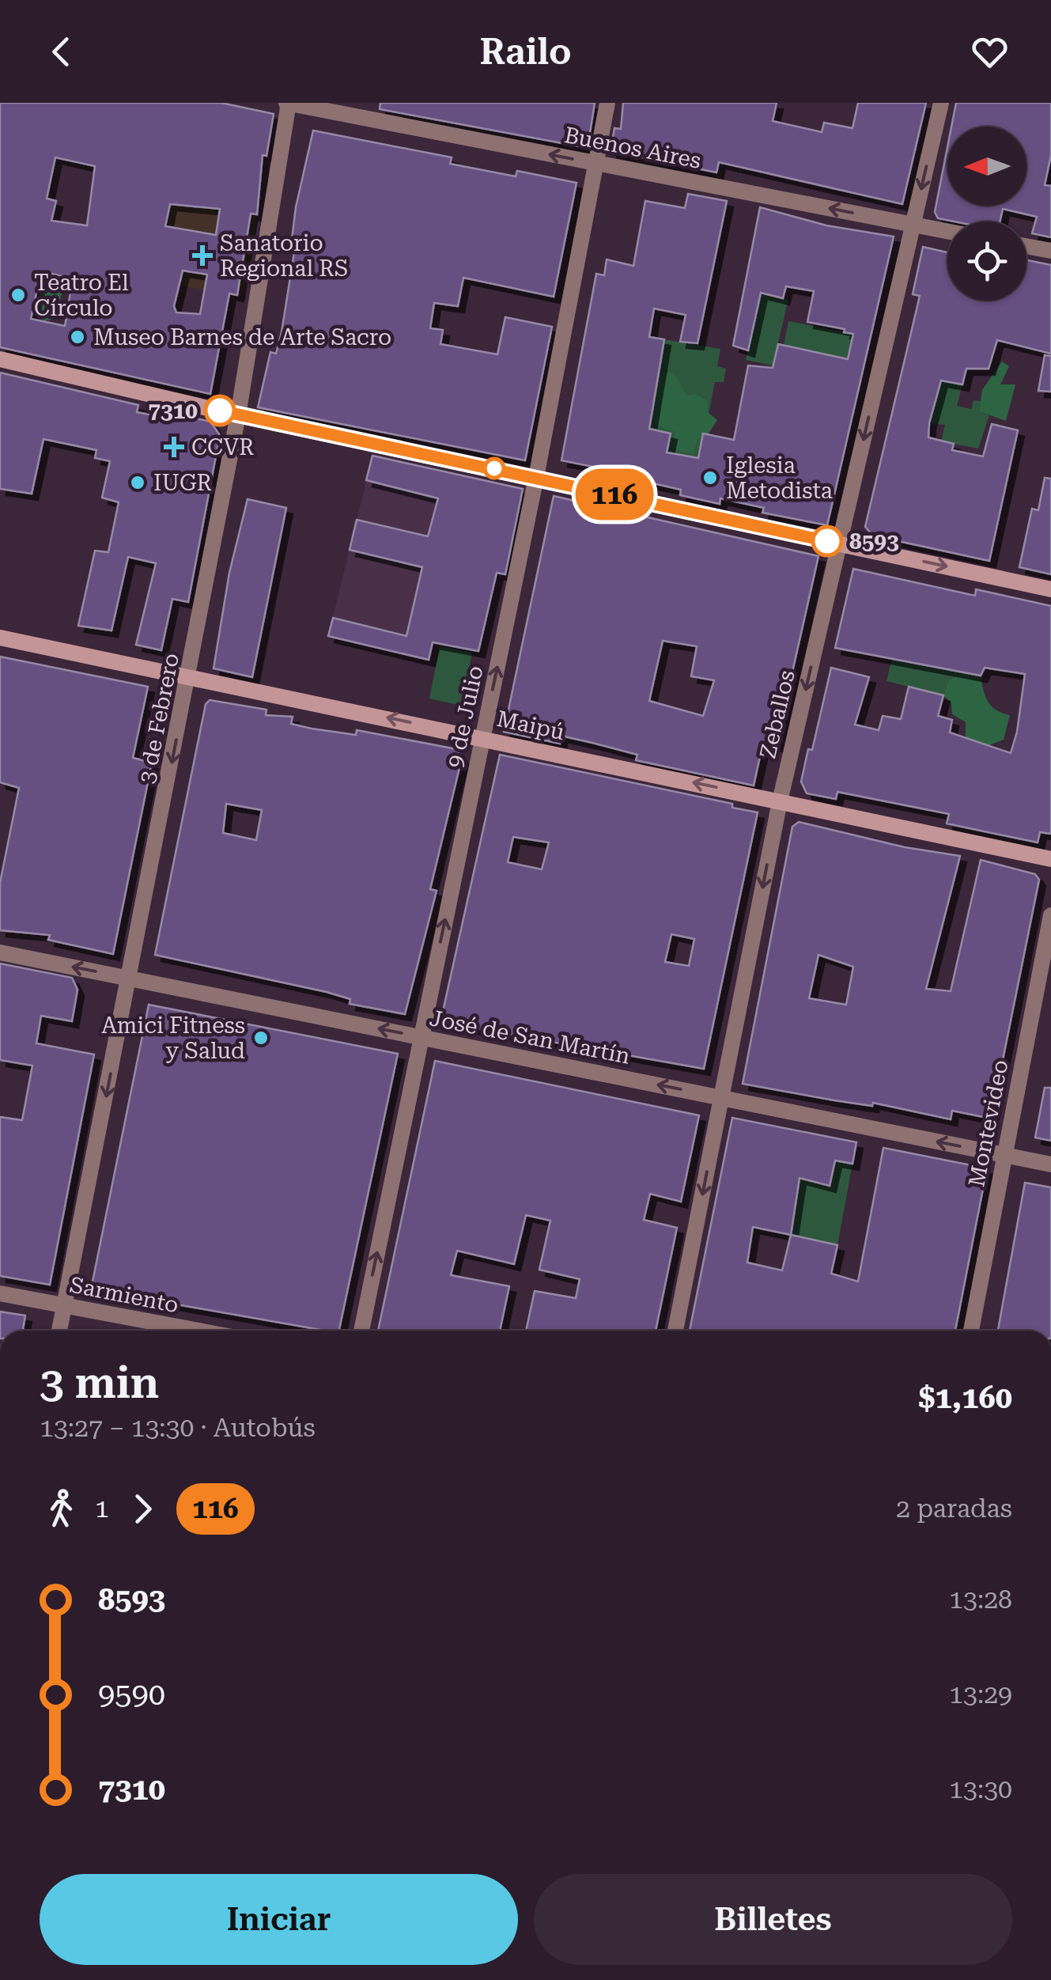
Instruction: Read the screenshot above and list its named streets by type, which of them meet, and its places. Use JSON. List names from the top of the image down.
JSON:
{
  "streets": {
    "main road": ["Maipú"],
    "street": [
      "Buenos Aires",
      "Zeballos",
      "9 de Julio",
      "3 de Febrero",
      "José de San Martín",
      "Montevideo",
      "Sarmiento"
    ]
  },
  "crossings": [
    ["Buenos Aires", "Zeballos"],
    ["Buenos Aires", "9 de Julio"],
    ["Buenos Aires", "3 de Febrero"],
    ["Zeballos", "Maipú"],
    ["Zeballos", "José de San Martín"],
    ["9 de Julio", "Maipú"],
    ["9 de Julio", "José de San Martín"],
    ["3 de Febrero", "Maipú"],
    ["3 de Febrero", "José de San Martín"],
    ["3 de Febrero", "Sarmiento"],
    ["José de San Martín", "Montevideo"]
  ],
  "one_way": [
    "Buenos Aires",
    "Zeballos",
    "9 de Julio",
    "3 de Febrero",
    "Maipú",
    "José de San Martín"
  ],
  "places": {
    "health": ["Sanatorio Regional RS", "CCVR"],
    "other": [
      "Teatro El Círculo",
      "Museo Barnes de Arte Sacro",
      "7310",
      "Iglesia Metodista",
      "IUGR",
      "8593",
      "Amici Fitness y Salud"
    ]
  },
  "lines": ["bus line 116"],
  "north": "left",
  "page": {
    "header": "Railo",
    "on_map": "116",
    "heading": ["3 min", "13:27 – 13:30 · Autobús", "$1,160"],
    "legs": ["1", "116", "2 paradas"],
    "list": [
      {
        "name": "8593",
        "value": "13:28"
      },
      {
        "name": "9590",
        "value": "13:29"
      },
      {
        "name": "7310",
        "value": "13:30"
      }
    ],
    "buttons": ["Iniciar", "Billetes"]
  }
}
